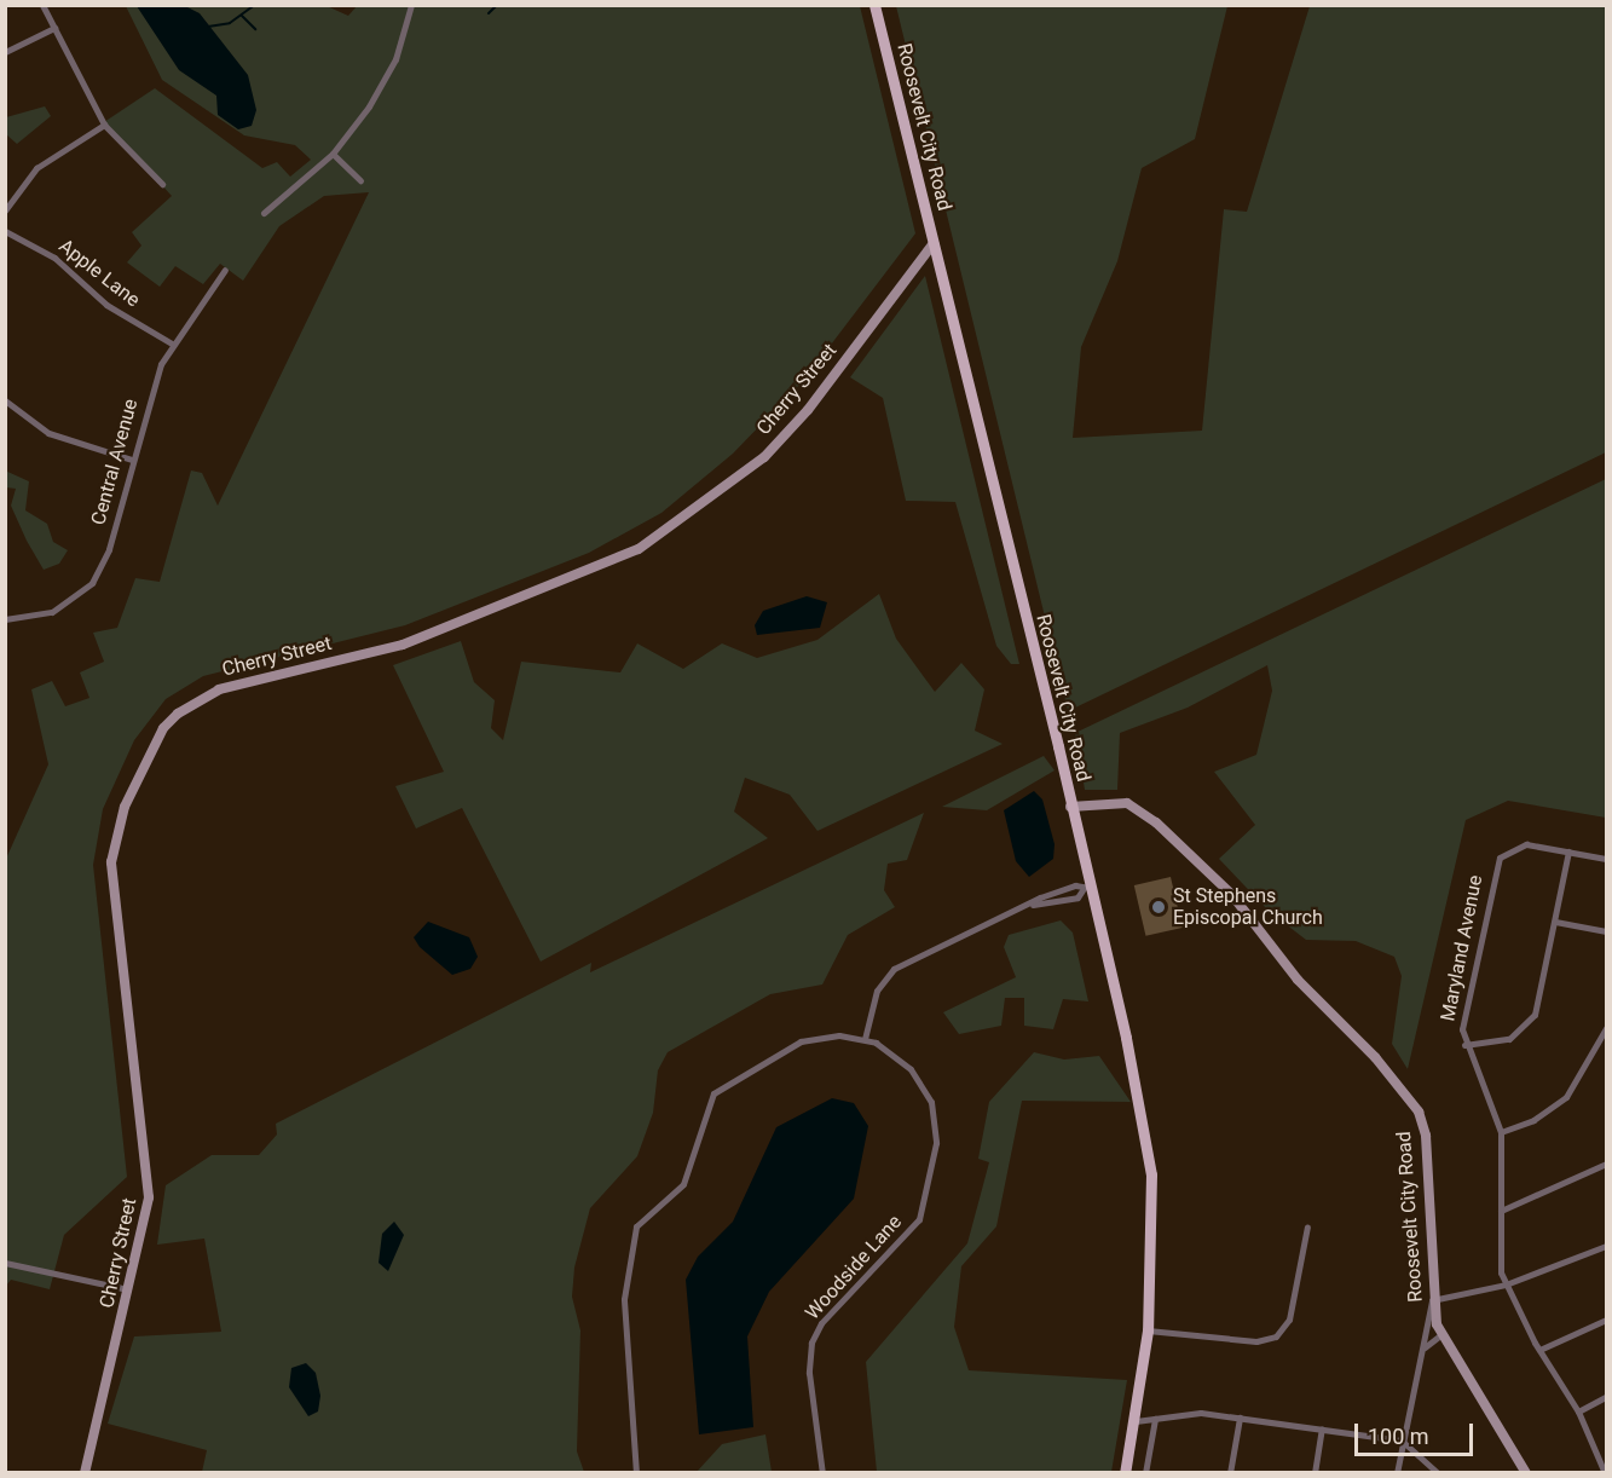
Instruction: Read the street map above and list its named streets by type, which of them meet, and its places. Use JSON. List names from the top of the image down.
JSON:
{
  "streets": {
    "main road": ["Roosevelt City Road"],
    "street": [
      "Apple Lane",
      "Cherry Street",
      "Central Avenue",
      "Maryland Avenue",
      "Woodside Lane"
    ]
  },
  "crossings": [
    ["Roosevelt City Road", "Cherry Street"],
    ["Apple Lane", "Central Avenue"]
  ],
  "places": ["St Stephens Episcopal Church"],
  "scale_bar": "100 m"
}
